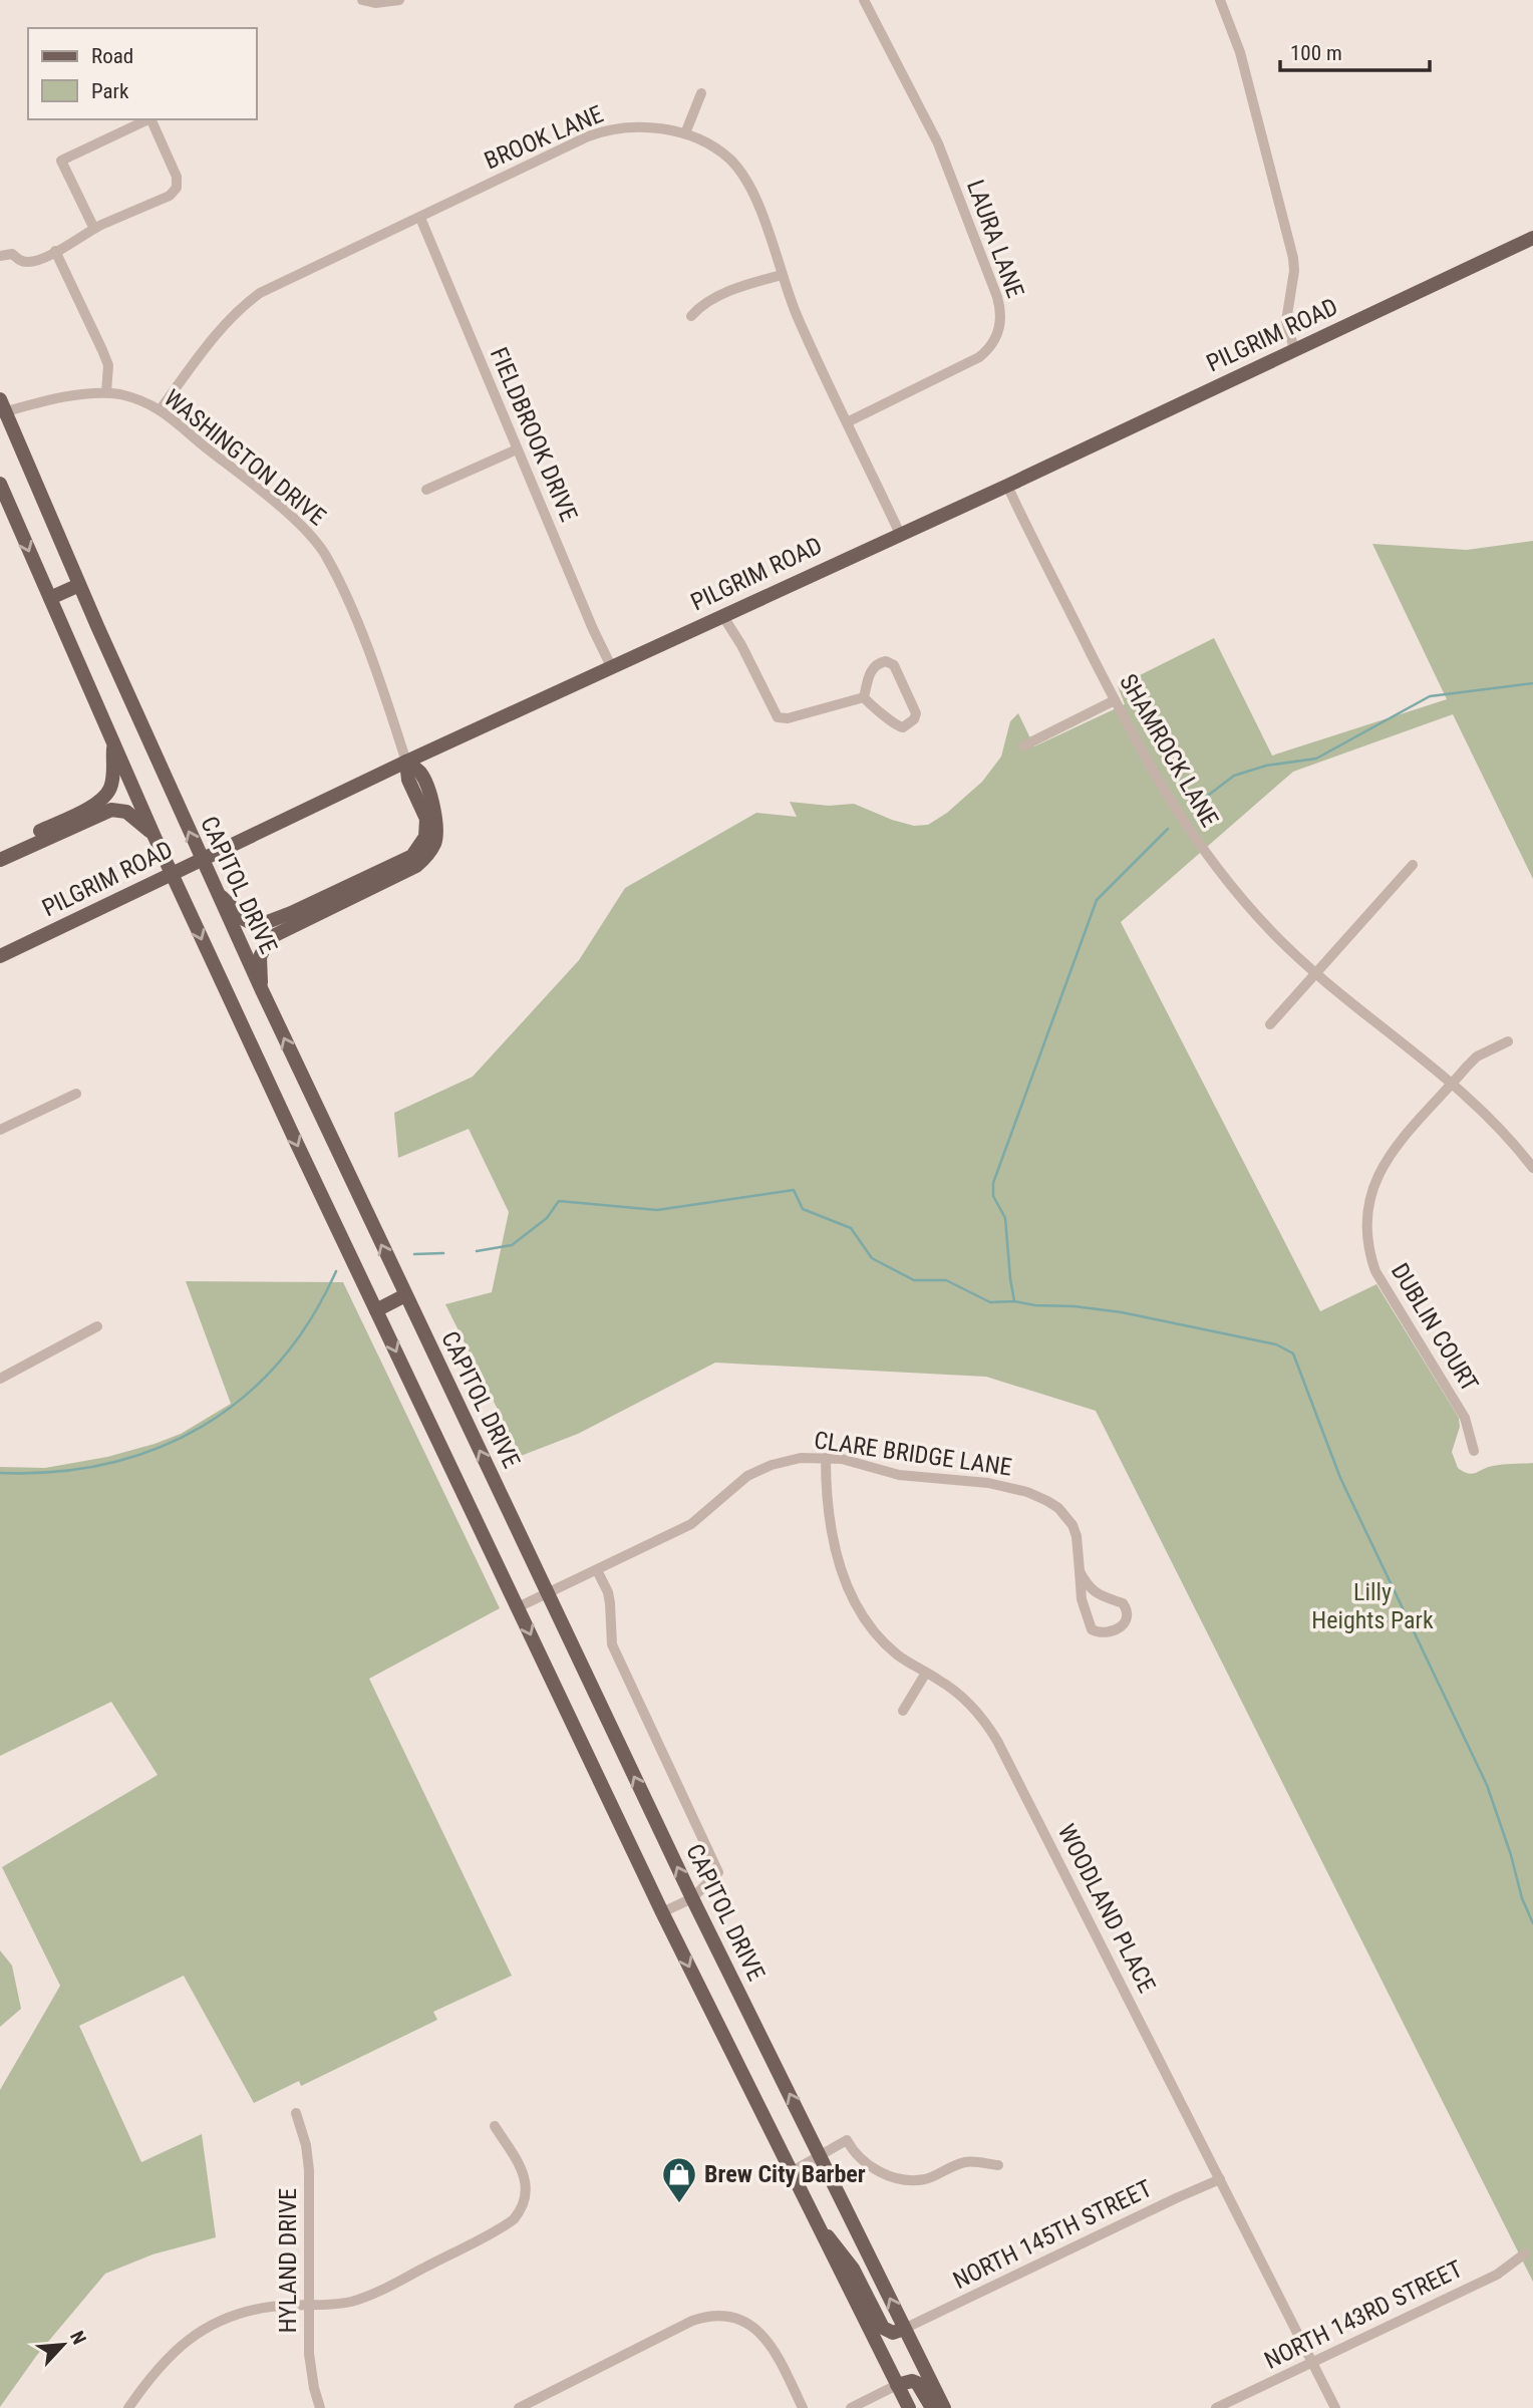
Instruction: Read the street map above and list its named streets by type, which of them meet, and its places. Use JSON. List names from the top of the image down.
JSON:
{
  "streets": {
    "main road": ["PILGRIM ROAD", "CAPITOL DRIVE"],
    "street": [
      "BROOK LANE",
      "LAURA LANE",
      "FIELDBROOK DRIVE",
      "WASHINGTON DRIVE",
      "SHAMROCK LANE",
      "DUBLIN COURT",
      "CLARE BRIDGE LANE",
      "WOODLAND PLACE",
      "NORTH 145TH STREET",
      "HYLAND DRIVE",
      "NORTH 143RD STREET"
    ]
  },
  "crossings": [
    ["BROOK LANE", "LAURA LANE"],
    ["BROOK LANE", "PILGRIM ROAD"],
    ["BROOK LANE", "FIELDBROOK DRIVE"],
    ["BROOK LANE", "WASHINGTON DRIVE"],
    ["PILGRIM ROAD", "FIELDBROOK DRIVE"],
    ["PILGRIM ROAD", "WASHINGTON DRIVE"],
    ["PILGRIM ROAD", "SHAMROCK LANE"],
    ["SHAMROCK LANE", "DUBLIN COURT"],
    ["CAPITOL DRIVE", "CLARE BRIDGE LANE"],
    ["CAPITOL DRIVE", "NORTH 145TH STREET"],
    ["CLARE BRIDGE LANE", "WOODLAND PLACE"],
    ["WOODLAND PLACE", "NORTH 145TH STREET"],
    ["WOODLAND PLACE", "NORTH 143RD STREET"]
  ],
  "parks": ["Lilly Heights Park"],
  "places": {
    "shop": ["Brew City Barber"]
  },
  "legend": ["Road", "Park"],
  "scale_bar": "100 m",
  "north": "top right"
}
